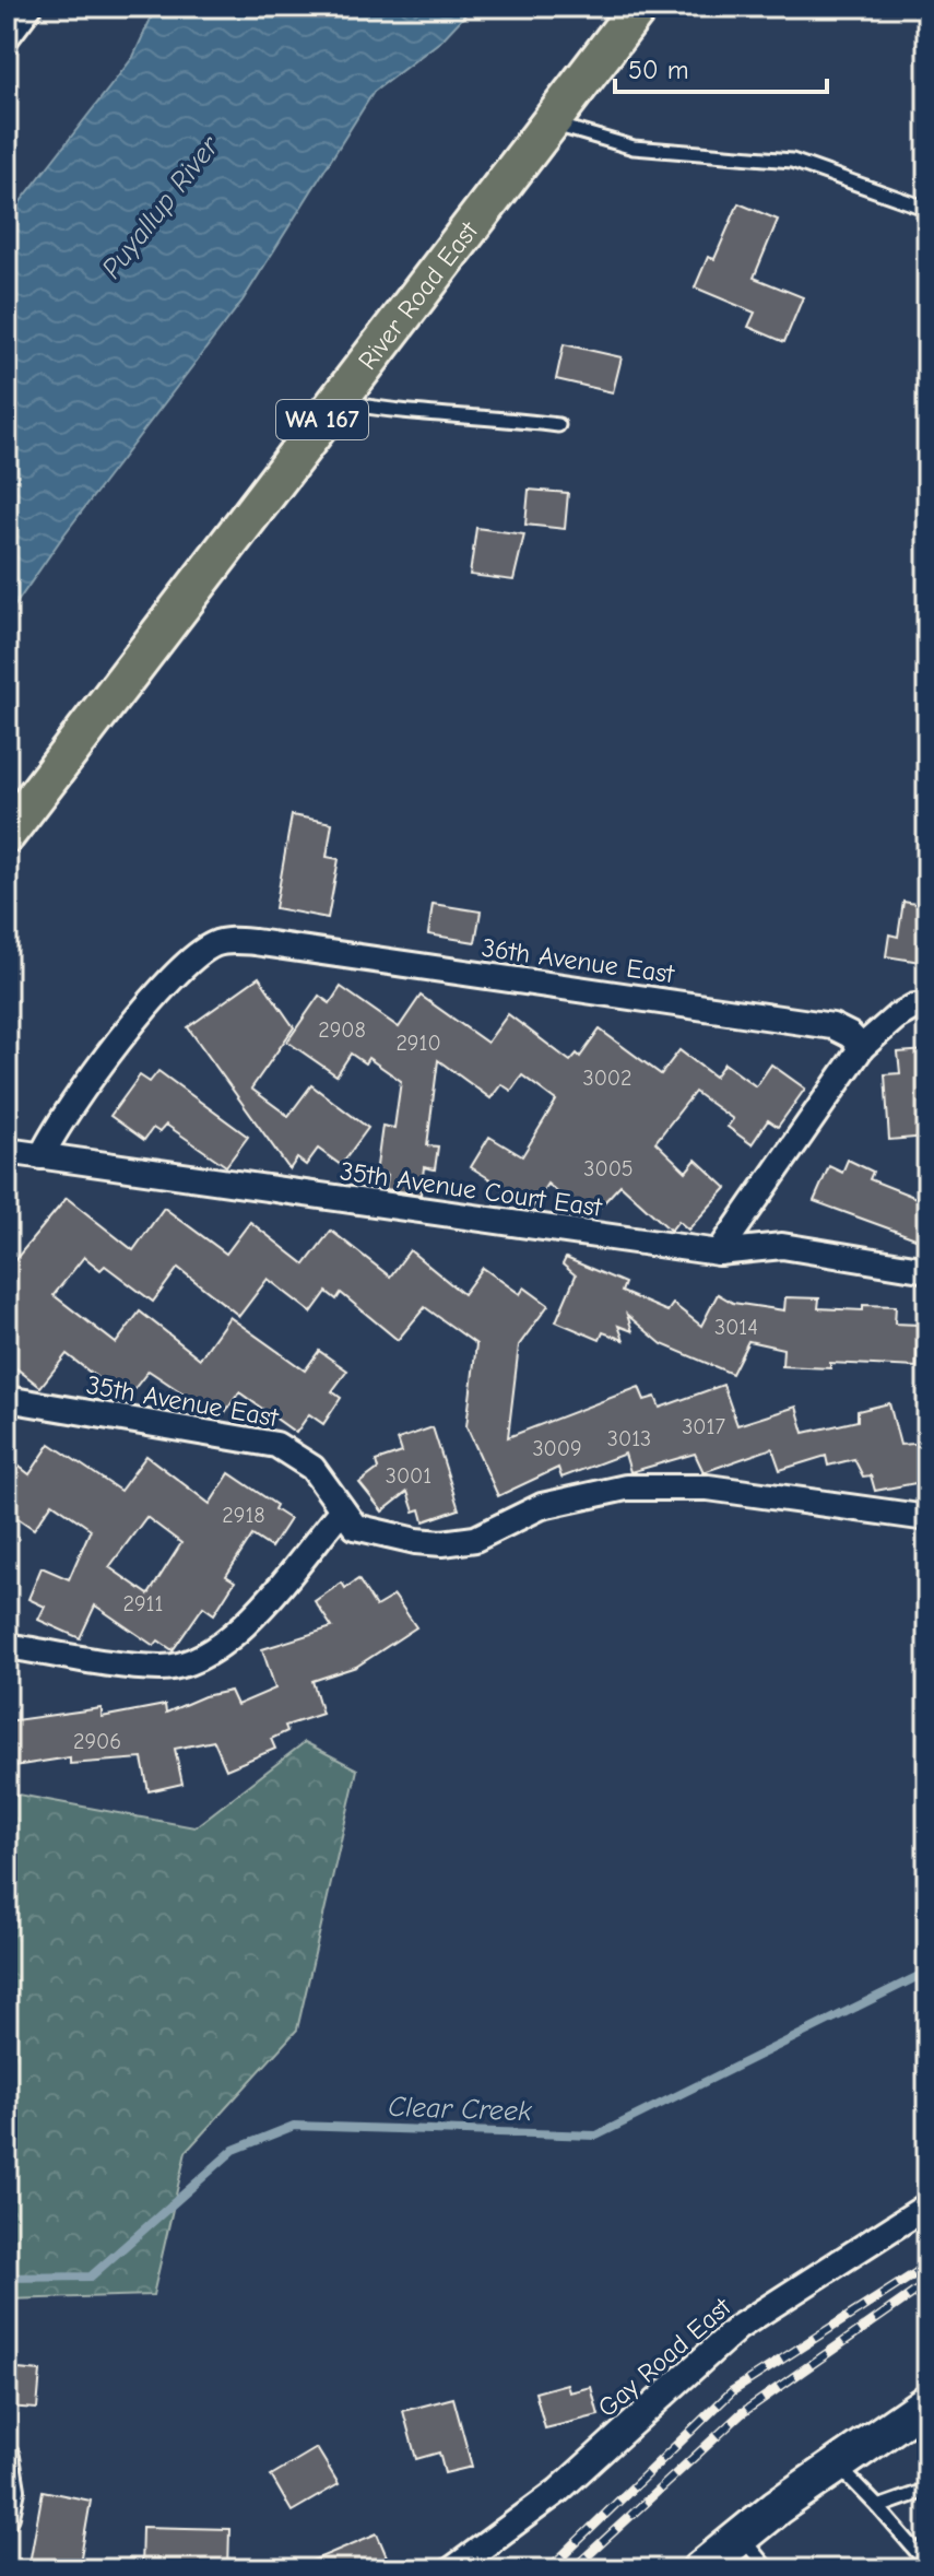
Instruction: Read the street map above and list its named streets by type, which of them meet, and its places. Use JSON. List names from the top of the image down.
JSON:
{
  "streets": {
    "main road": ["River Road East", "WA 167"],
    "street": [
      "36th Avenue East",
      "35th Avenue Court East",
      "35th Avenue East",
      "Gay Road East"
    ]
  },
  "crossings": [
    ["36th Avenue East", "35th Avenue Court East"]
  ],
  "water": ["Puyallup River", "Clear Creek"],
  "house_numbers": [
    "2908",
    "2910",
    "3002",
    "3005",
    "3014",
    "3017",
    "3013",
    "3009",
    "3001",
    "2918",
    "2911",
    "2906"
  ],
  "scale_bar": "50 m"
}
